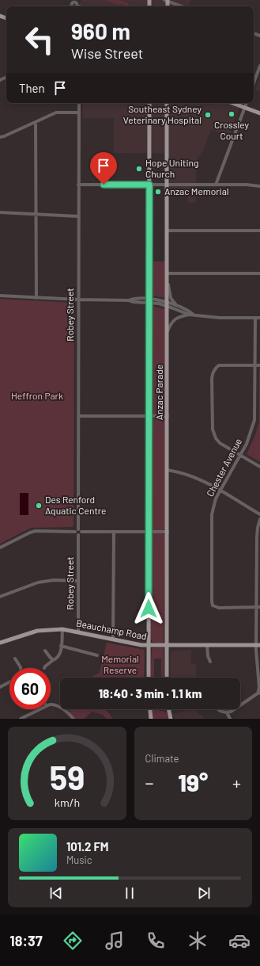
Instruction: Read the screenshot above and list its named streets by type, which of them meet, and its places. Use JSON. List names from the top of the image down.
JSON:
{
  "streets": {
    "main road": ["Anzac Parade", "Beauchamp Road"],
    "street": ["Robey Street", "Chester Avenue"]
  },
  "crossings": [
    ["Robey Street", "Beauchamp Road"],
    ["Anzac Parade", "Beauchamp Road"]
  ],
  "parks": ["Heffron Park", "Memorial Reserve"],
  "places": [
    "Crossley Court",
    "Southeast Sydney Veterinary Hospital",
    "Hope Uniting Church",
    "Anzac Memorial",
    "Des Renford Aquatic Centre"
  ],
  "page": {
    "turn": ["960 m", "Wise Street"],
    "then": "Then",
    "limit": "60",
    "trip": "18:40 · 3 min · 1.1 km",
    "tile": "Climate",
    "heat": ["−", "19°", "+"],
    "song": ["101.2 FM", "Music"],
    "tabs": "18:37",
    "gauge": ["59", "km/h"]
  }
}
